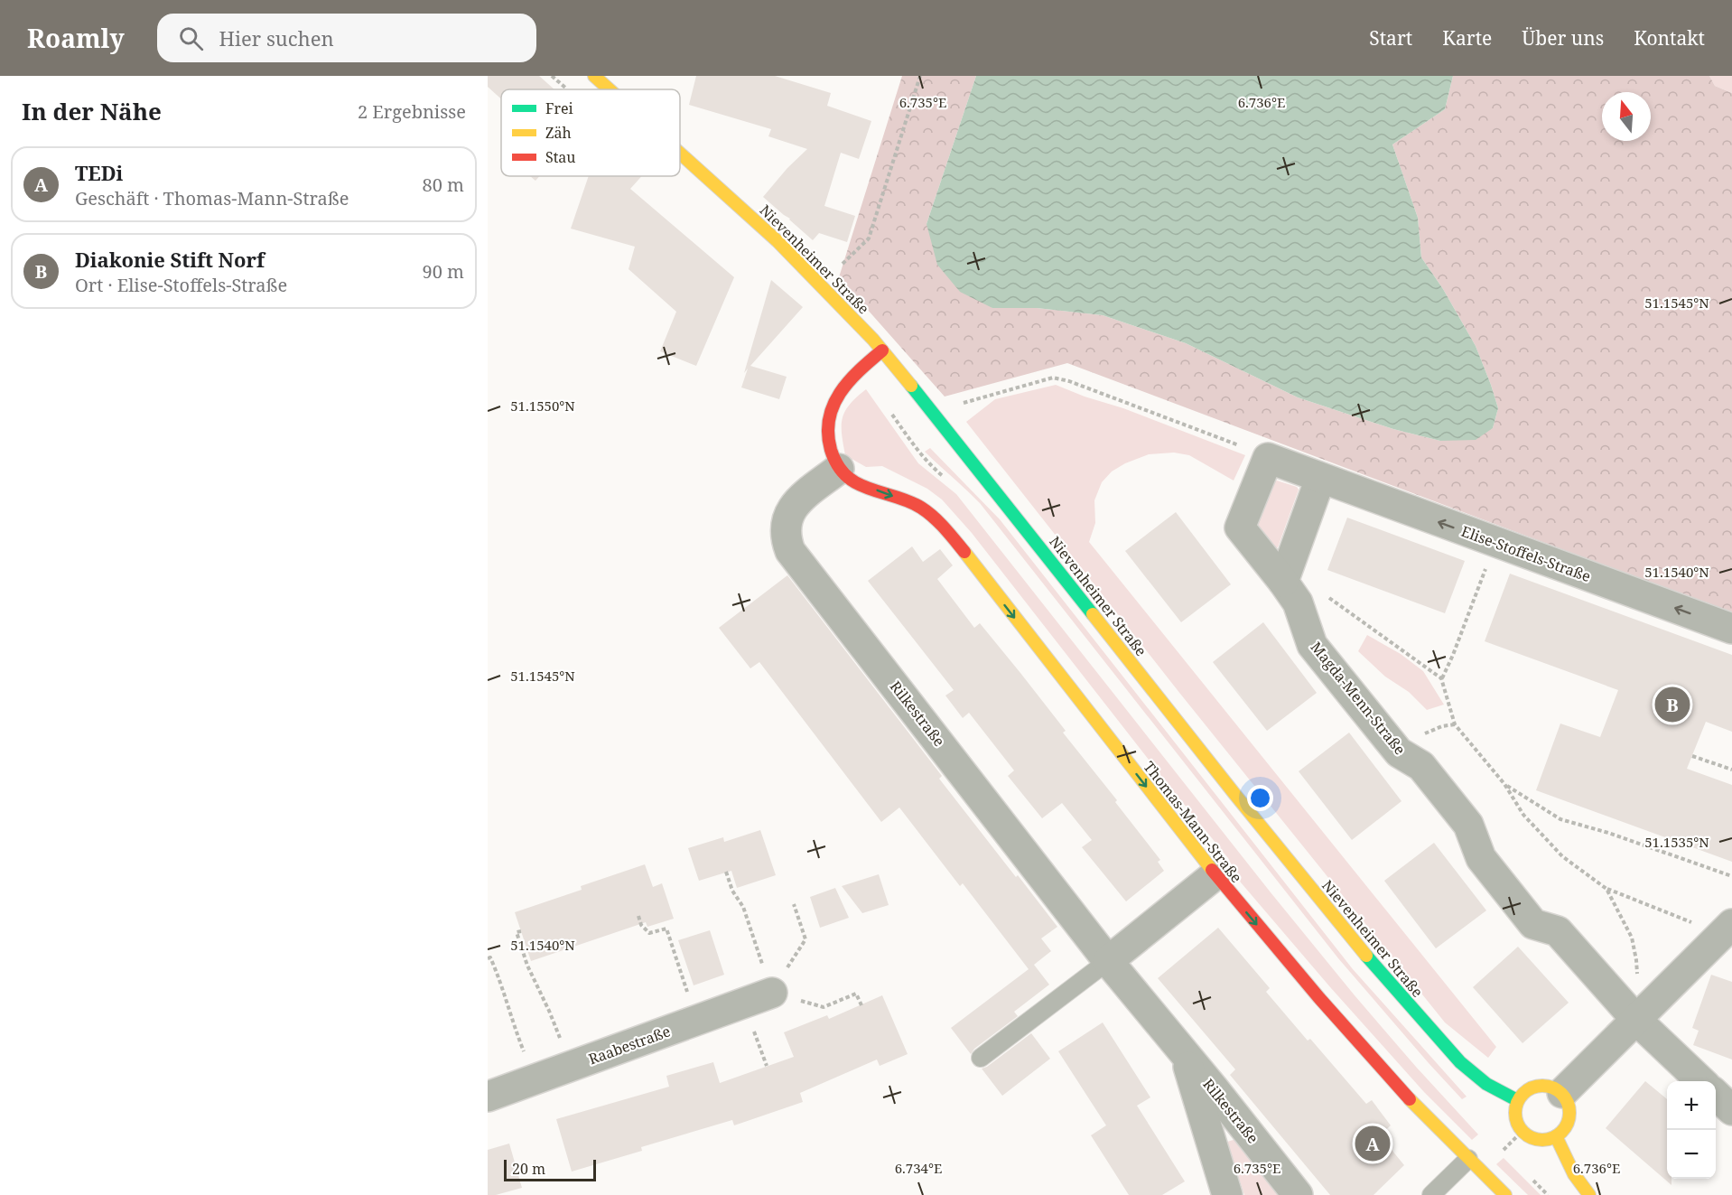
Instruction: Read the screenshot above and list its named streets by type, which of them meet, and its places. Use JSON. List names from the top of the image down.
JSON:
{
  "streets": {
    "main road": ["Nievenheimer Straße", "Thomas-Mann-Straße"],
    "street": [
      "Elise-Stoffels-Straße",
      "Magda-Menn-Straße",
      "Rilkestraße",
      "Raabestraße"
    ]
  },
  "crossings": [
    ["Rilkestraße", "Thomas-Mann-Straße"]
  ],
  "one_way": ["Elise-Stoffels-Straße", "Thomas-Mann-Straße"],
  "legend": ["Frei", "Zäh", "Stau"],
  "scale_bar": "20 m",
  "north": "top",
  "page": {
    "header": "Roamly",
    "search": "Hier suchen",
    "nav": [
      "Start",
      "Karte",
      "Über uns",
      "Kontakt"
    ],
    "heading": ["In der Nähe", "2 Ergebnisse"],
    "list": [
      {
        "mark": "A",
        "name": "TEDi",
        "note": "Geschäft · Thomas-Mann-Straße",
        "value": "80 m"
      },
      {
        "mark": "B",
        "name": "Diakonie Stift Norf",
        "note": "Ort · Elise-Stoffels-Straße",
        "value": "90 m"
      }
    ],
    "pins": ["B", "A"],
    "map_buttons": ["+", "−"],
    "scale": "20 m"
  },
  "coordinates": [
    "6.735°E",
    "6.736°E",
    "51.1545°N",
    "51.1550°N",
    "51.1540°N",
    "51.1535°N",
    "6.734°E"
  ]
}
